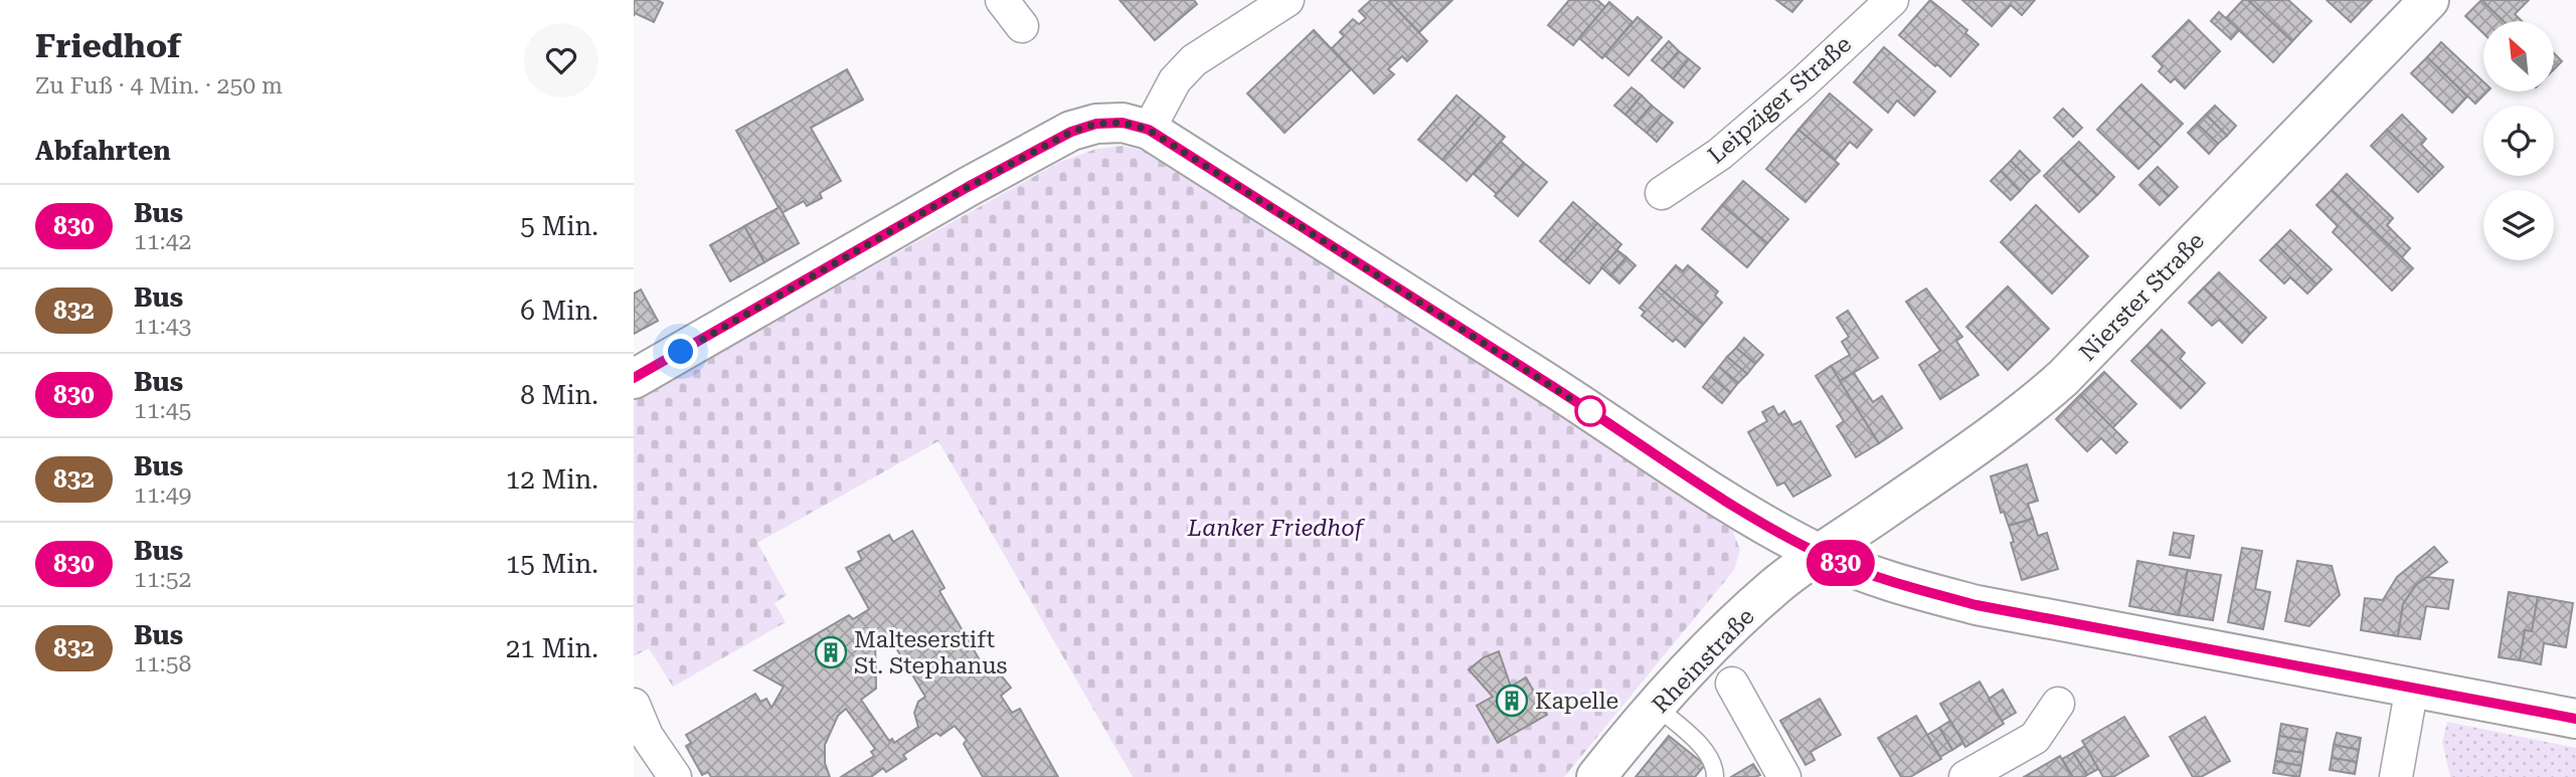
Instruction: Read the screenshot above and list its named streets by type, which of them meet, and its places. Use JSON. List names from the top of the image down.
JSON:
{
  "streets": {
    "street": ["Leipziger Straße", "Nierster Straße", "Rheinstraße"]
  },
  "crossings": [
    ["Nierster Straße", "Rheinstraße"]
  ],
  "parks": ["Lanker Friedhof"],
  "places": {
    "building": ["Malteserstift St. Stephanus", "Kapelle"]
  },
  "lines": ["bus line 830"],
  "north": "top left",
  "page": {
    "heading": [
      ["Friedhof", "Zu Fuß · 4 Min. · 250 m"],
      "Abfahrten"
    ],
    "on_map": "830",
    "list": [
      {
        "mark": "830",
        "name": "Bus",
        "note": "11:42",
        "value": "5 Min."
      },
      {
        "mark": "832",
        "name": "Bus",
        "note": "11:43",
        "value": "6 Min."
      },
      {
        "mark": "830",
        "name": "Bus",
        "note": "11:45",
        "value": "8 Min."
      },
      {
        "mark": "832",
        "name": "Bus",
        "note": "11:49",
        "value": "12 Min."
      },
      {
        "mark": "830",
        "name": "Bus",
        "note": "11:52",
        "value": "15 Min."
      },
      {
        "mark": "832",
        "name": "Bus",
        "note": "11:58",
        "value": "21 Min."
      }
    ]
  }
}
